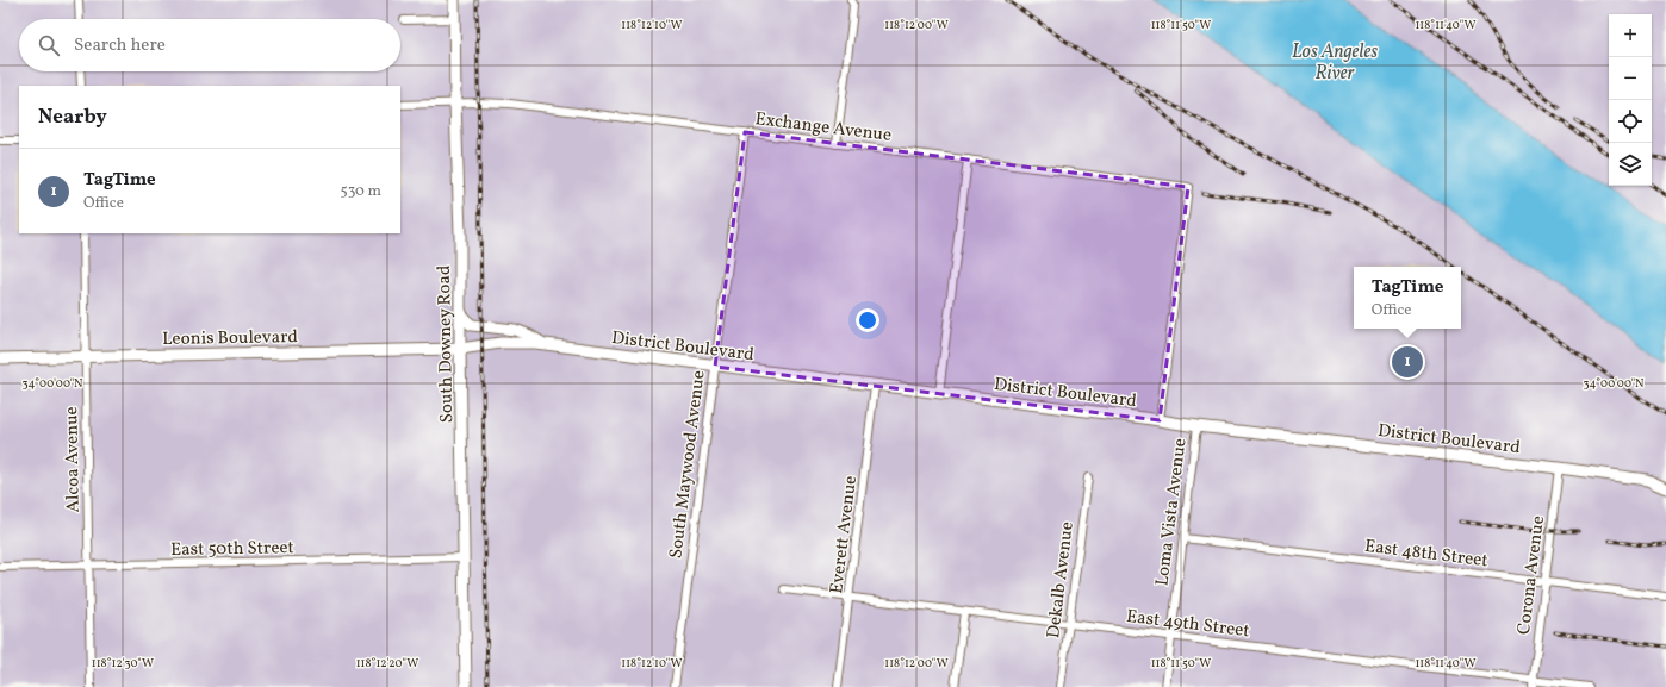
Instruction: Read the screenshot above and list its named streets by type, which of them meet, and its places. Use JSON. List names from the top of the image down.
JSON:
{
  "streets": {
    "main road": ["Leonis Boulevard", "South Downey Road", "District Boulevard"],
    "street": [
      "Exchange Avenue",
      "Alcoa Avenue",
      "South Maywood Avenue",
      "Loma Vista Avenue",
      "Everett Avenue",
      "East 50th Street",
      "East 48th Street",
      "Corona Avenue",
      "Dekalb Avenue",
      "East 49th Street"
    ]
  },
  "crossings": [
    ["Exchange Avenue", "South Downey Road"],
    ["Exchange Avenue", "South Maywood Avenue"],
    ["Exchange Avenue", "Loma Vista Avenue"],
    ["Leonis Boulevard", "South Downey Road"],
    ["Leonis Boulevard", "District Boulevard"],
    ["Leonis Boulevard", "Alcoa Avenue"],
    ["South Downey Road", "District Boulevard"],
    ["South Downey Road", "East 50th Street"],
    ["District Boulevard", "South Maywood Avenue"],
    ["District Boulevard", "Loma Vista Avenue"],
    ["District Boulevard", "Everett Avenue"],
    ["District Boulevard", "Corona Avenue"],
    ["Alcoa Avenue", "East 50th Street"],
    ["Loma Vista Avenue", "East 48th Street"],
    ["Loma Vista Avenue", "East 49th Street"],
    ["Everett Avenue", "East 49th Street"],
    ["East 48th Street", "Corona Avenue"],
    ["Corona Avenue", "East 49th Street"],
    ["Dekalb Avenue", "East 49th Street"]
  ],
  "water": ["Los Angeles River"],
  "page": {
    "map_buttons": ["+", "−"],
    "search": "Search here",
    "heading": "Nearby",
    "list": [
      {
        "mark": "1",
        "name": "TagTime",
        "note": "Office",
        "value": "530 m"
      }
    ],
    "popup": ["TagTime", "Office"],
    "pins": "1"
  },
  "coordinates": [
    "118°12'10\"W",
    "118°12'00\"W",
    "118°11'50\"W",
    "118°11'40\"W",
    "34°00'00\"N",
    "118°12'30\"W",
    "118°12'20\"W"
  ]
}
